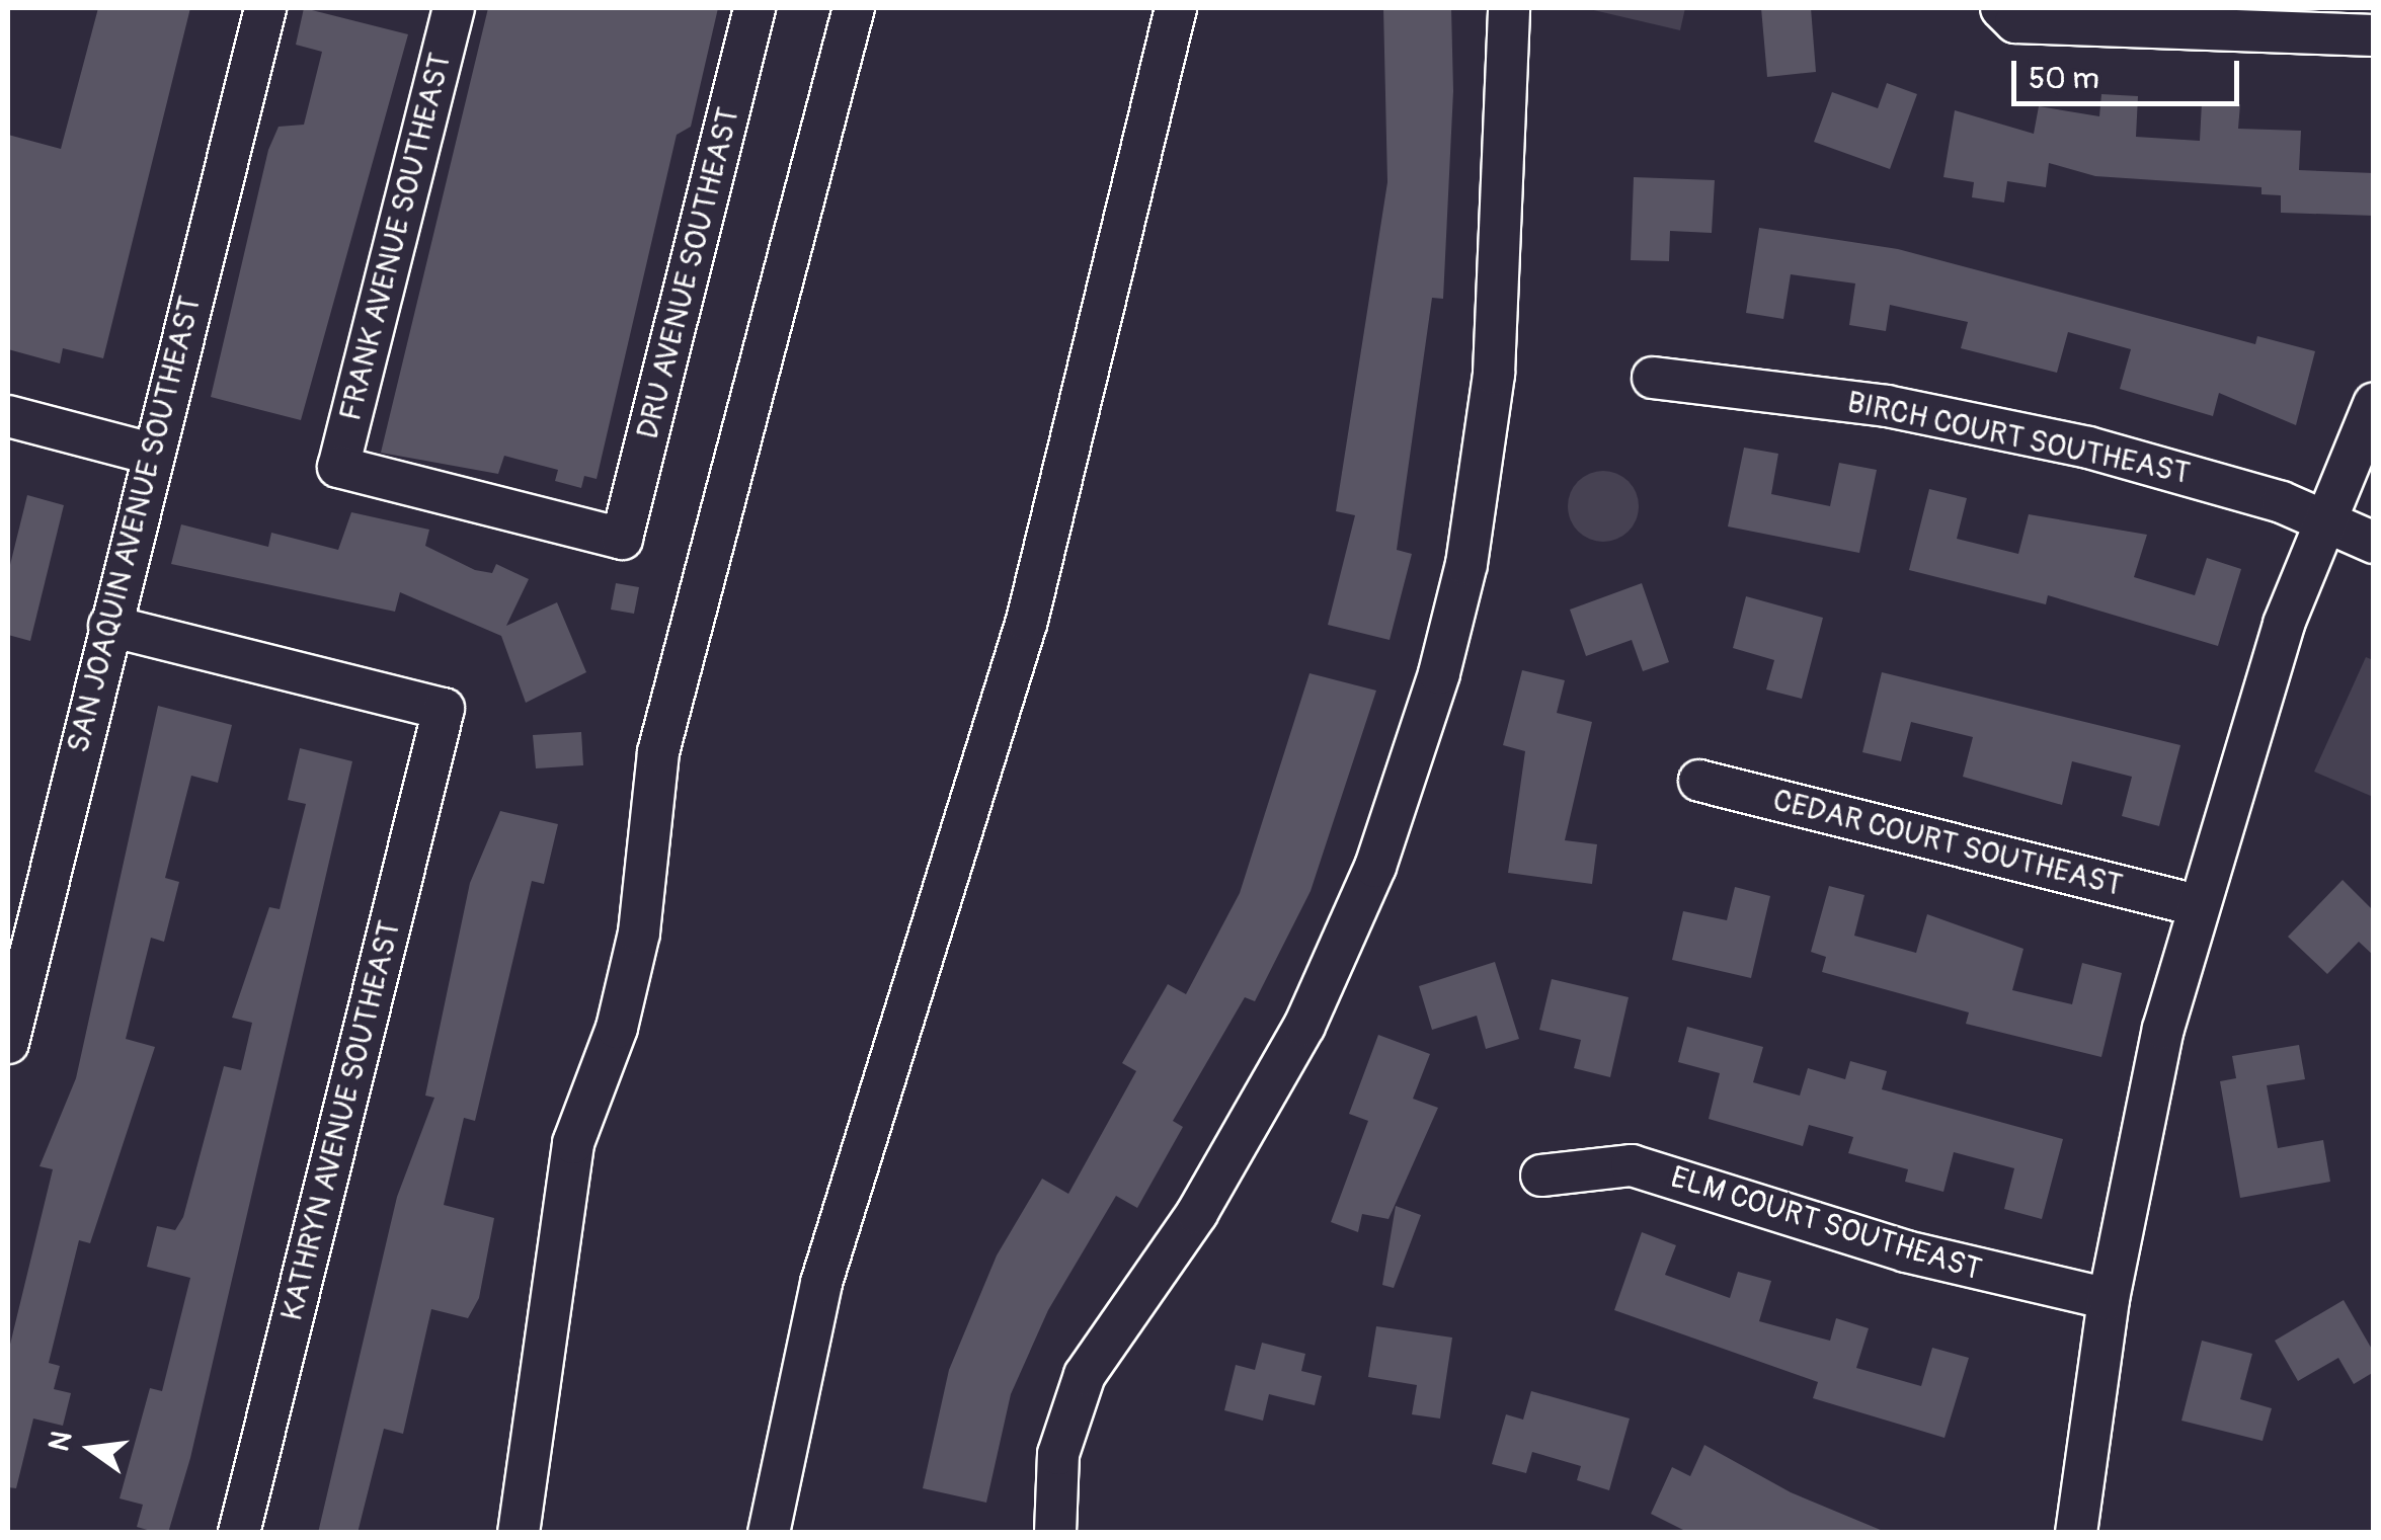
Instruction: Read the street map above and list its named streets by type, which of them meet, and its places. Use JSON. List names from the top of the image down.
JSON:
{
  "streets": {
    "street": [
      "FRANK AVENUE SOUTHEAST",
      "DRU AVENUE SOUTHEAST",
      "BIRCH COURT SOUTHEAST",
      "SAN JOAQUIN AVENUE SOUTHEAST",
      "CEDAR COURT SOUTHEAST",
      "KATHRYN AVENUE SOUTHEAST",
      "ELM COURT SOUTHEAST"
    ]
  },
  "crossings": [
    ["FRANK AVENUE SOUTHEAST", "DRU AVENUE SOUTHEAST"],
    ["SAN JOAQUIN AVENUE SOUTHEAST", "KATHRYN AVENUE SOUTHEAST"]
  ],
  "scale_bar": "50 m",
  "north": "left"
}
